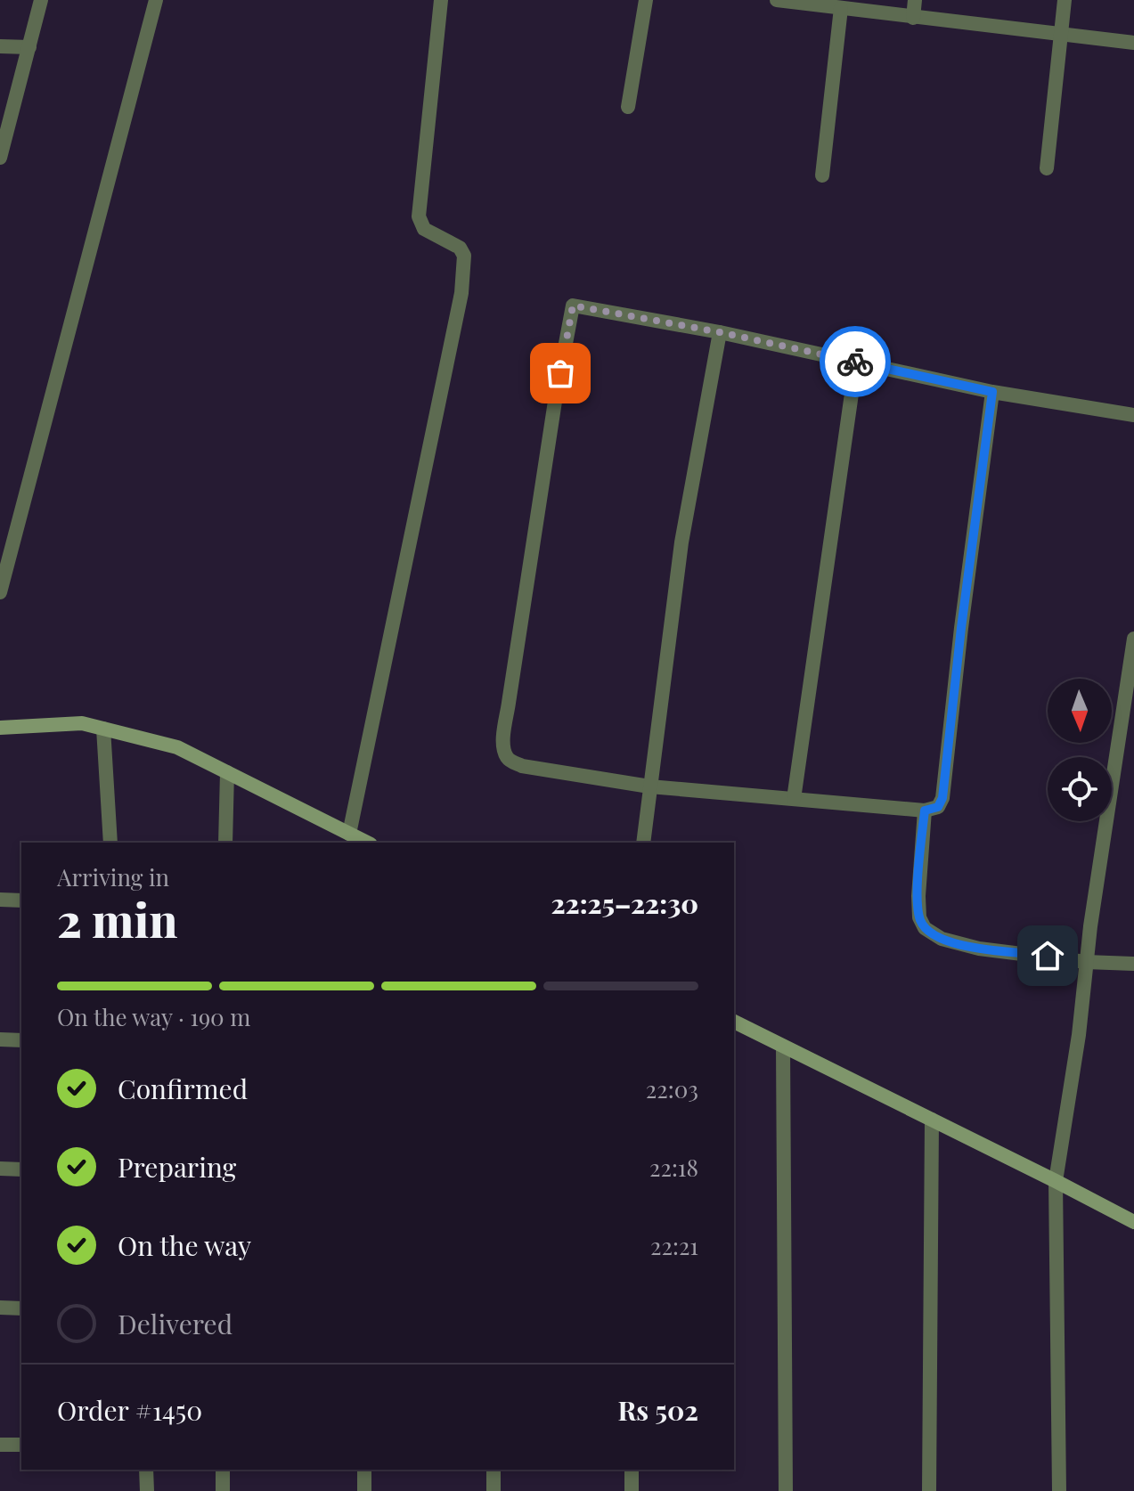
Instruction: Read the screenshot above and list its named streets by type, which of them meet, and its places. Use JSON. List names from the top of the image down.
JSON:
{
  "north": "bottom",
  "page": {
    "heading": ["2 min", "Arriving in", "22:25–22:30"],
    "panel": ["Order #1450", "Rs 502"],
    "bar": "On the way · 190 m",
    "list": [
      ["Confirmed", "22:03"],
      ["Preparing", "22:18"],
      ["On the way", "22:21"],
      "Delivered"
    ]
  }
}
